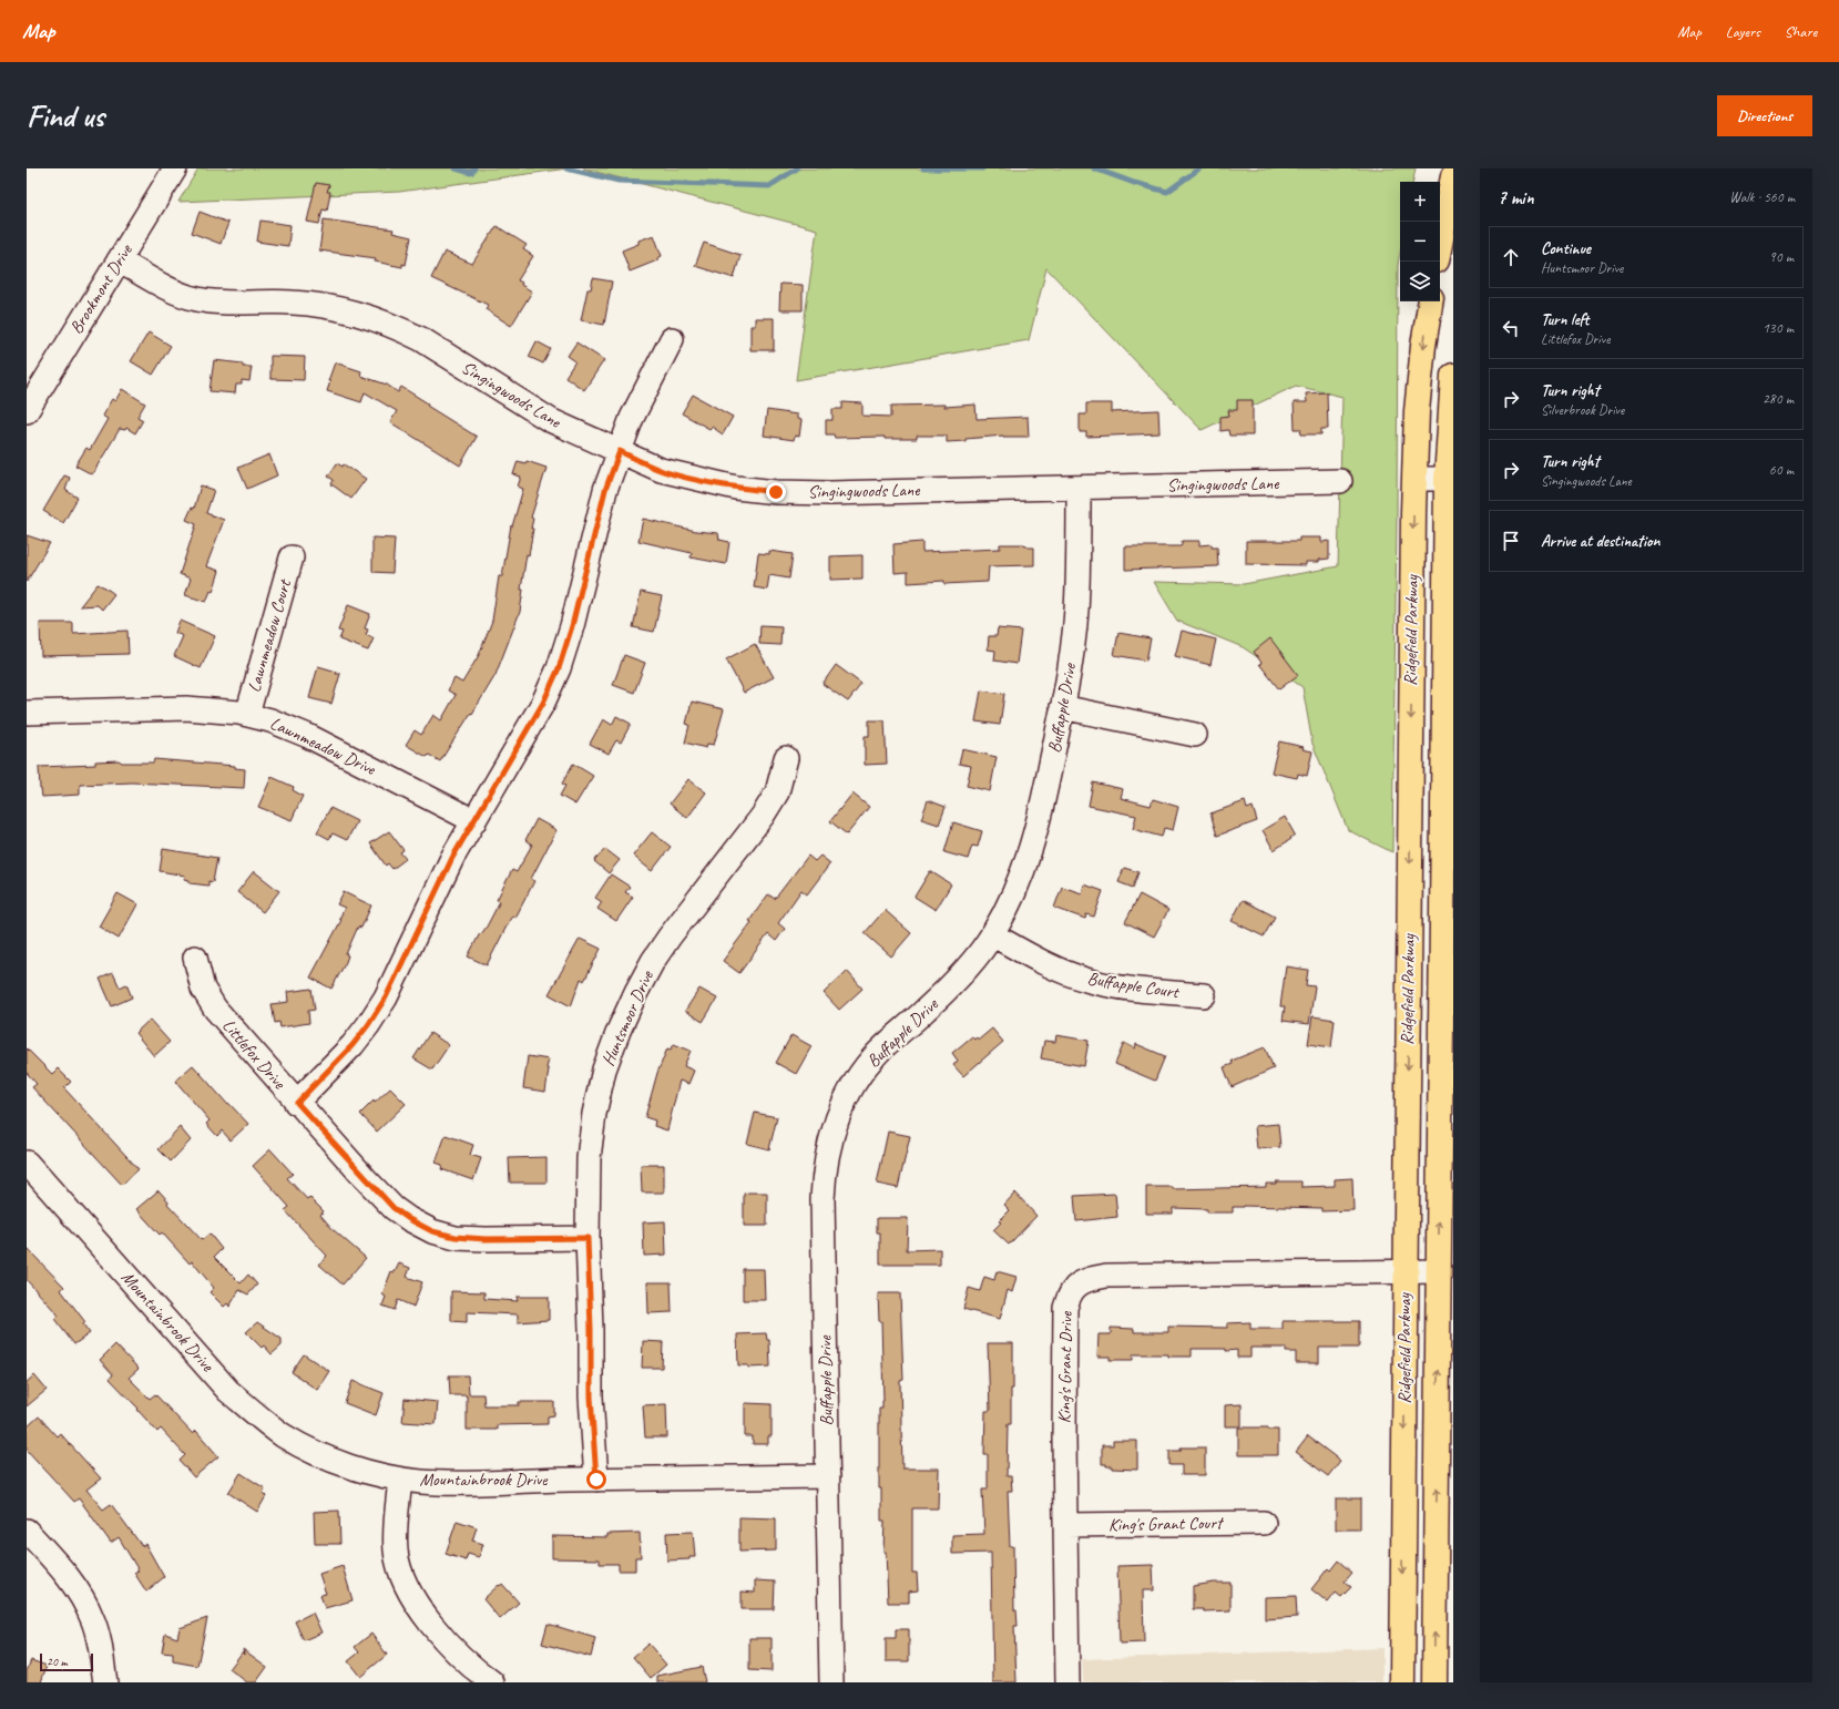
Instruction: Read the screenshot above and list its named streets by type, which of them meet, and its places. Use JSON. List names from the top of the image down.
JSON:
{
  "streets": {
    "main road": ["Ridgefield Parkway"],
    "street": [
      "Brookmont Drive",
      "Singingwoods Lane",
      "Lawnmeadow Court",
      "Buffapple Drive",
      "Lawnmeadow Drive",
      "Buffapple Court",
      "Huntsmoor Drive",
      "Littlefox Drive",
      "Mountainbrook Drive",
      "King's Grant Drive",
      "King's Grant Court"
    ]
  },
  "crossings": [
    ["Brookmont Drive", "Singingwoods Lane"],
    ["Singingwoods Lane", "Buffapple Drive"],
    ["Ridgefield Parkway", "King's Grant Drive"],
    ["Lawnmeadow Court", "Lawnmeadow Drive"],
    ["Buffapple Drive", "Buffapple Court"],
    ["Buffapple Drive", "Mountainbrook Drive"],
    ["Huntsmoor Drive", "Littlefox Drive"],
    ["Huntsmoor Drive", "Mountainbrook Drive"],
    ["King's Grant Drive", "King's Grant Court"]
  ],
  "scale_bar": "20 m",
  "page": {
    "header": "Map",
    "nav": ["Map", "Layers", "Share"],
    "buttons": "Directions",
    "title": "Find us",
    "heading": ["7 min", "Walk · 560 m"],
    "map_buttons": ["+", "−"],
    "list": [
      ["Continue", "Huntsmoor Drive", "90 m"],
      ["Turn left", "Littlefox Drive", "130 m"],
      ["Turn right", "Silverbrook Drive", "280 m"],
      ["Turn right", "Singingwoods Lane", "60 m"],
      "Arrive at destination"
    ],
    "scale": "20 m"
  }
}
